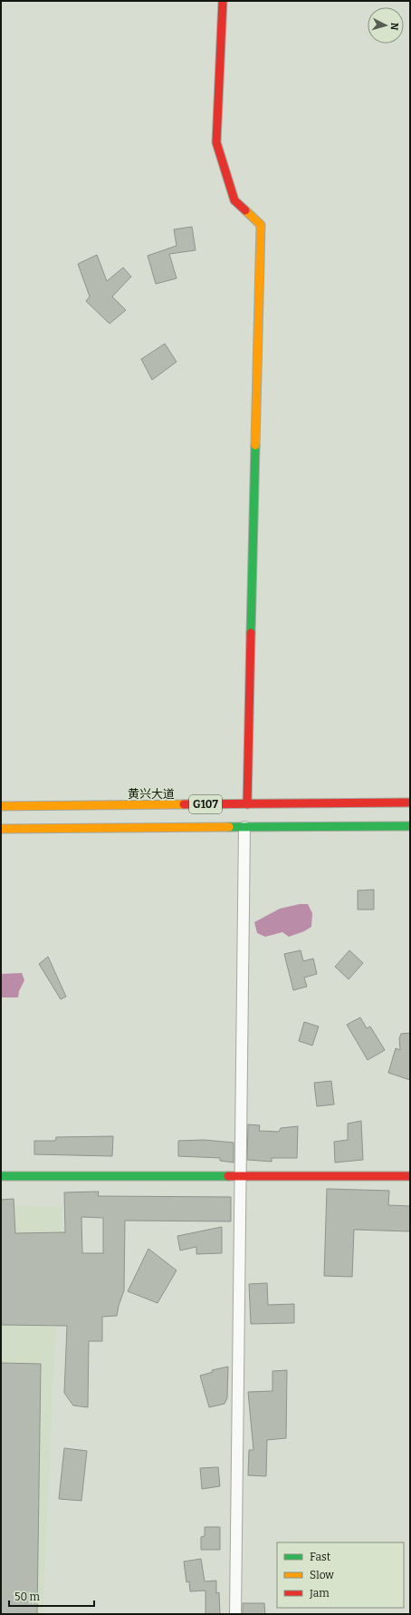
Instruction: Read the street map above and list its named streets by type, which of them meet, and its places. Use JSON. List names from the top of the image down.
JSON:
{
  "streets": {
    "main road": ["黄兴大道", "G107"]
  },
  "legend": ["Fast", "Slow", "Jam"],
  "scale_bar": "50 m",
  "north": "right"
}
